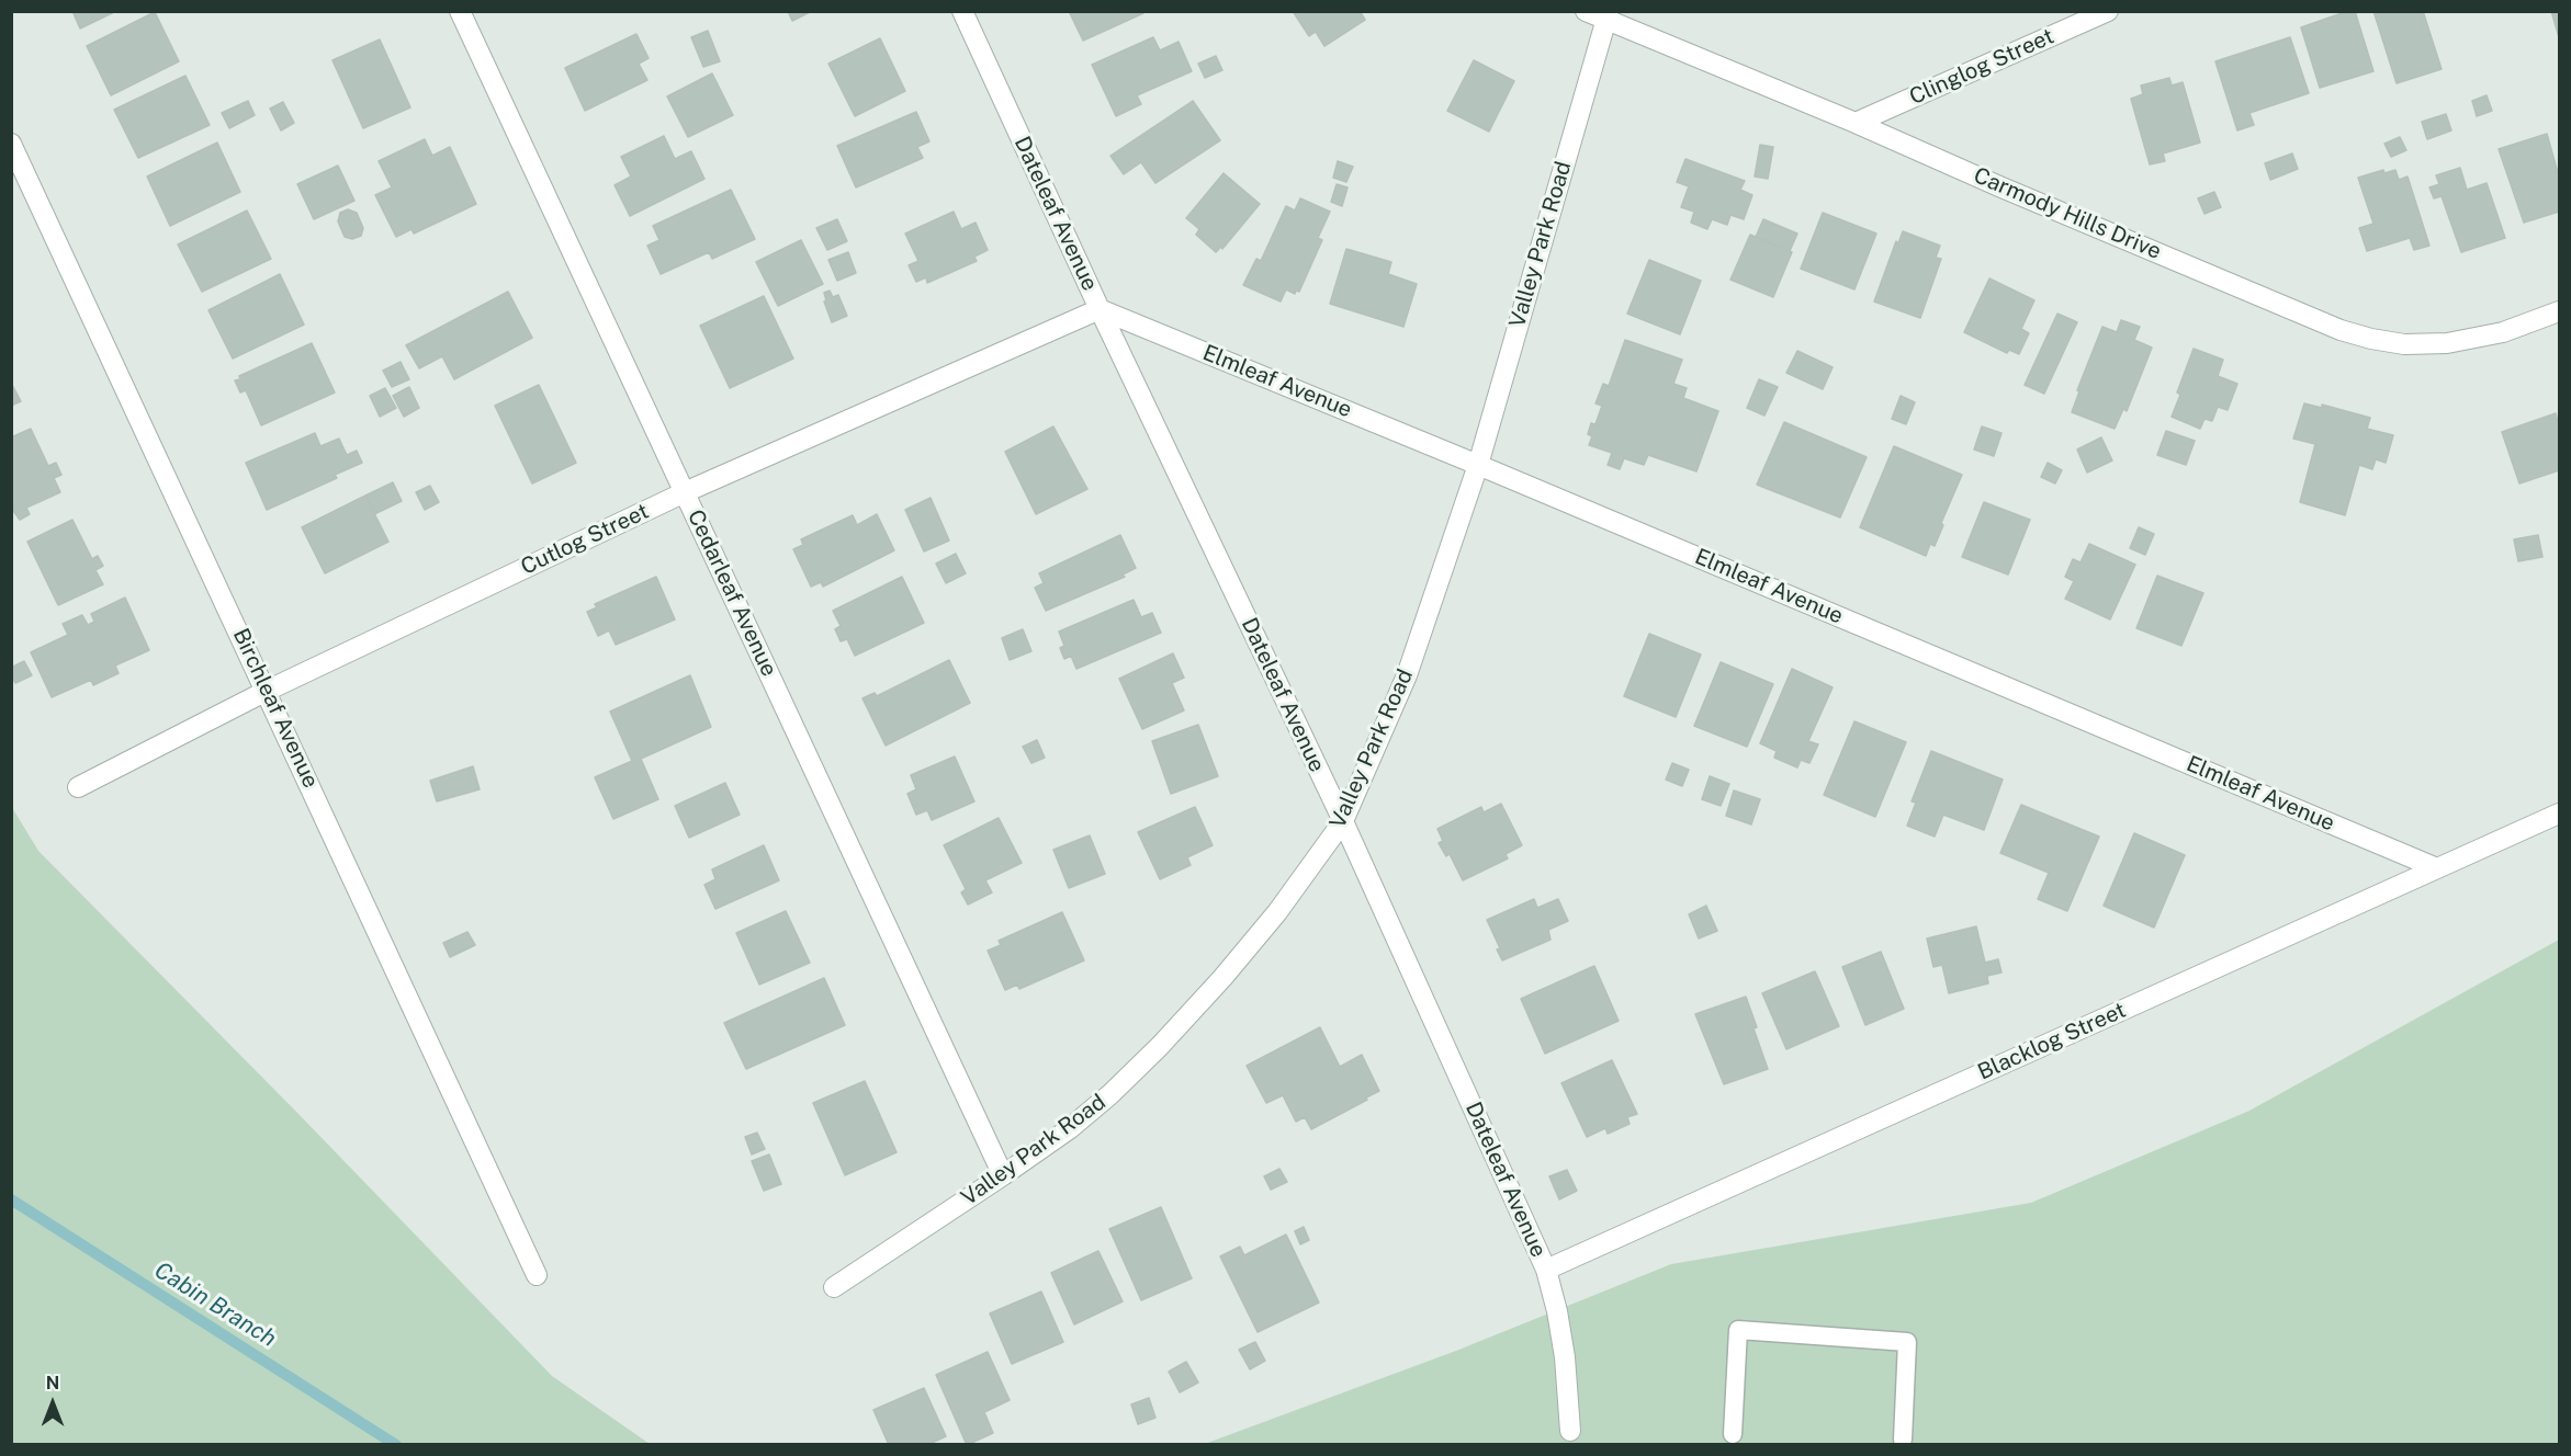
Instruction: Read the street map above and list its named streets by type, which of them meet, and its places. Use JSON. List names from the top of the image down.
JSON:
{
  "streets": {
    "street": [
      "Clinglog Street",
      "Dateleaf Avenue",
      "Carmody Hills Drive",
      "Valley Park Road",
      "Elmleaf Avenue",
      "Cutlog Street",
      "Cedarleaf Avenue",
      "Birchleaf Avenue",
      "Blacklog Street"
    ]
  },
  "crossings": [
    ["Clinglog Street", "Carmody Hills Drive"],
    ["Dateleaf Avenue", "Valley Park Road"],
    ["Dateleaf Avenue", "Elmleaf Avenue"],
    ["Dateleaf Avenue", "Cutlog Street"],
    ["Dateleaf Avenue", "Blacklog Street"],
    ["Carmody Hills Drive", "Valley Park Road"],
    ["Valley Park Road", "Elmleaf Avenue"],
    ["Valley Park Road", "Cedarleaf Avenue"],
    ["Elmleaf Avenue", "Cutlog Street"],
    ["Elmleaf Avenue", "Blacklog Street"],
    ["Cutlog Street", "Cedarleaf Avenue"],
    ["Cutlog Street", "Birchleaf Avenue"]
  ],
  "water": ["Cabin Branch"],
  "north": "top"
}
